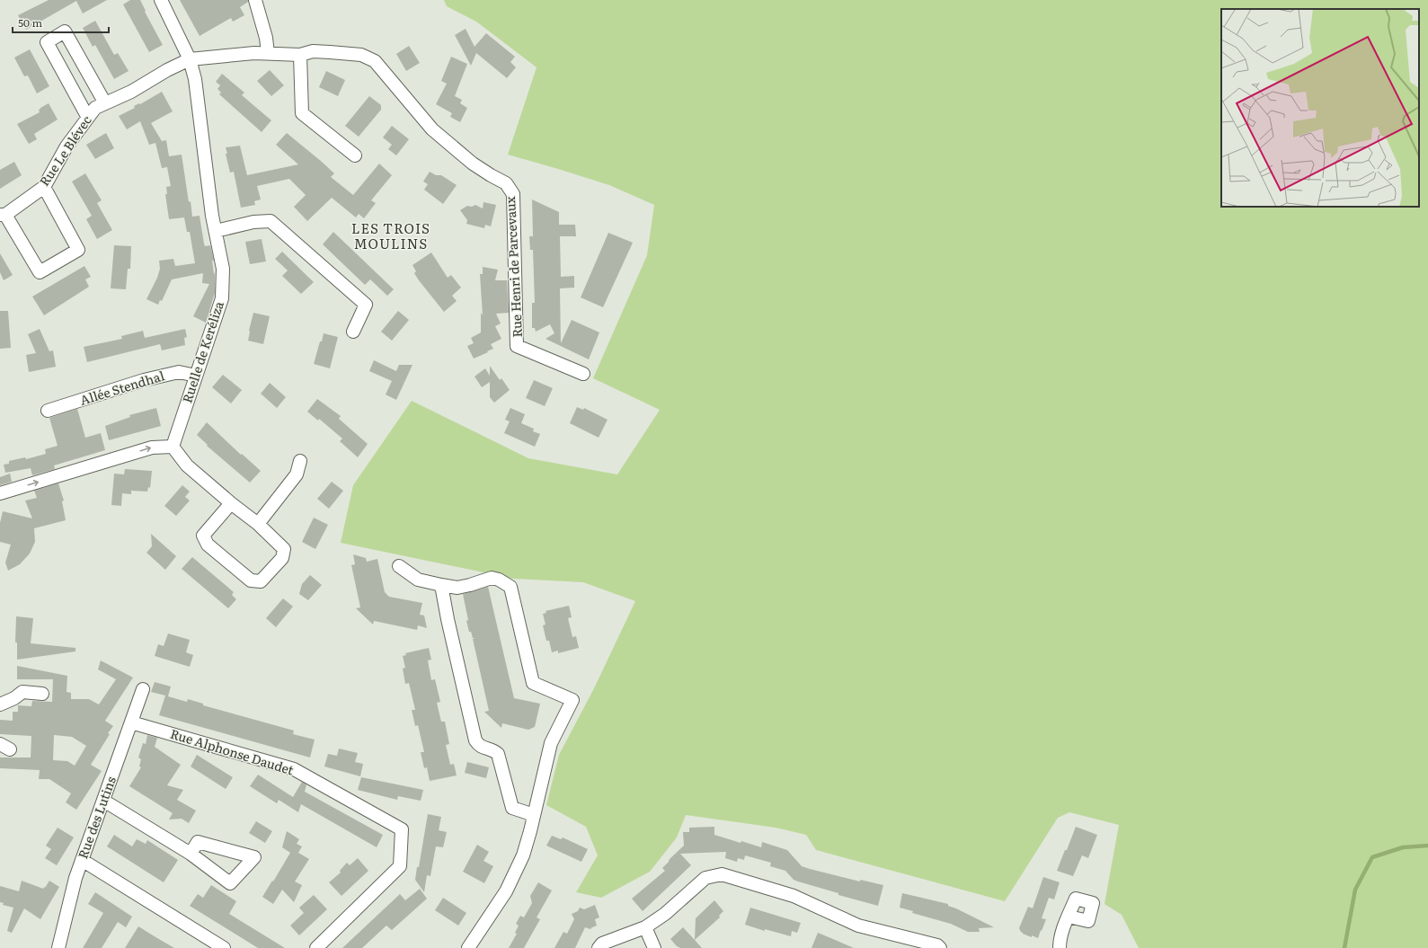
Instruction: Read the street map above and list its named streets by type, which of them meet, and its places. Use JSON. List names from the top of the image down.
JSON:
{
  "streets": {
    "street": [
      "Rue Le Blévec",
      "Rue Henri de Parcevaux",
      "Ruelle de Keréliza",
      "Allée Stendhal",
      "Rue Alphonse Daudet",
      "Rue des Lutins"
    ]
  },
  "crossings": [
    ["Rue Le Blévec", "Rue Henri de Parcevaux"],
    ["Rue Le Blévec", "Ruelle de Keréliza"],
    ["Rue Henri de Parcevaux", "Ruelle de Keréliza"],
    ["Ruelle de Keréliza", "Allée Stendhal"],
    ["Rue Alphonse Daudet", "Rue des Lutins"]
  ],
  "districts": ["LES TROIS MOULINS"],
  "scale_bar": "50 m"
}
